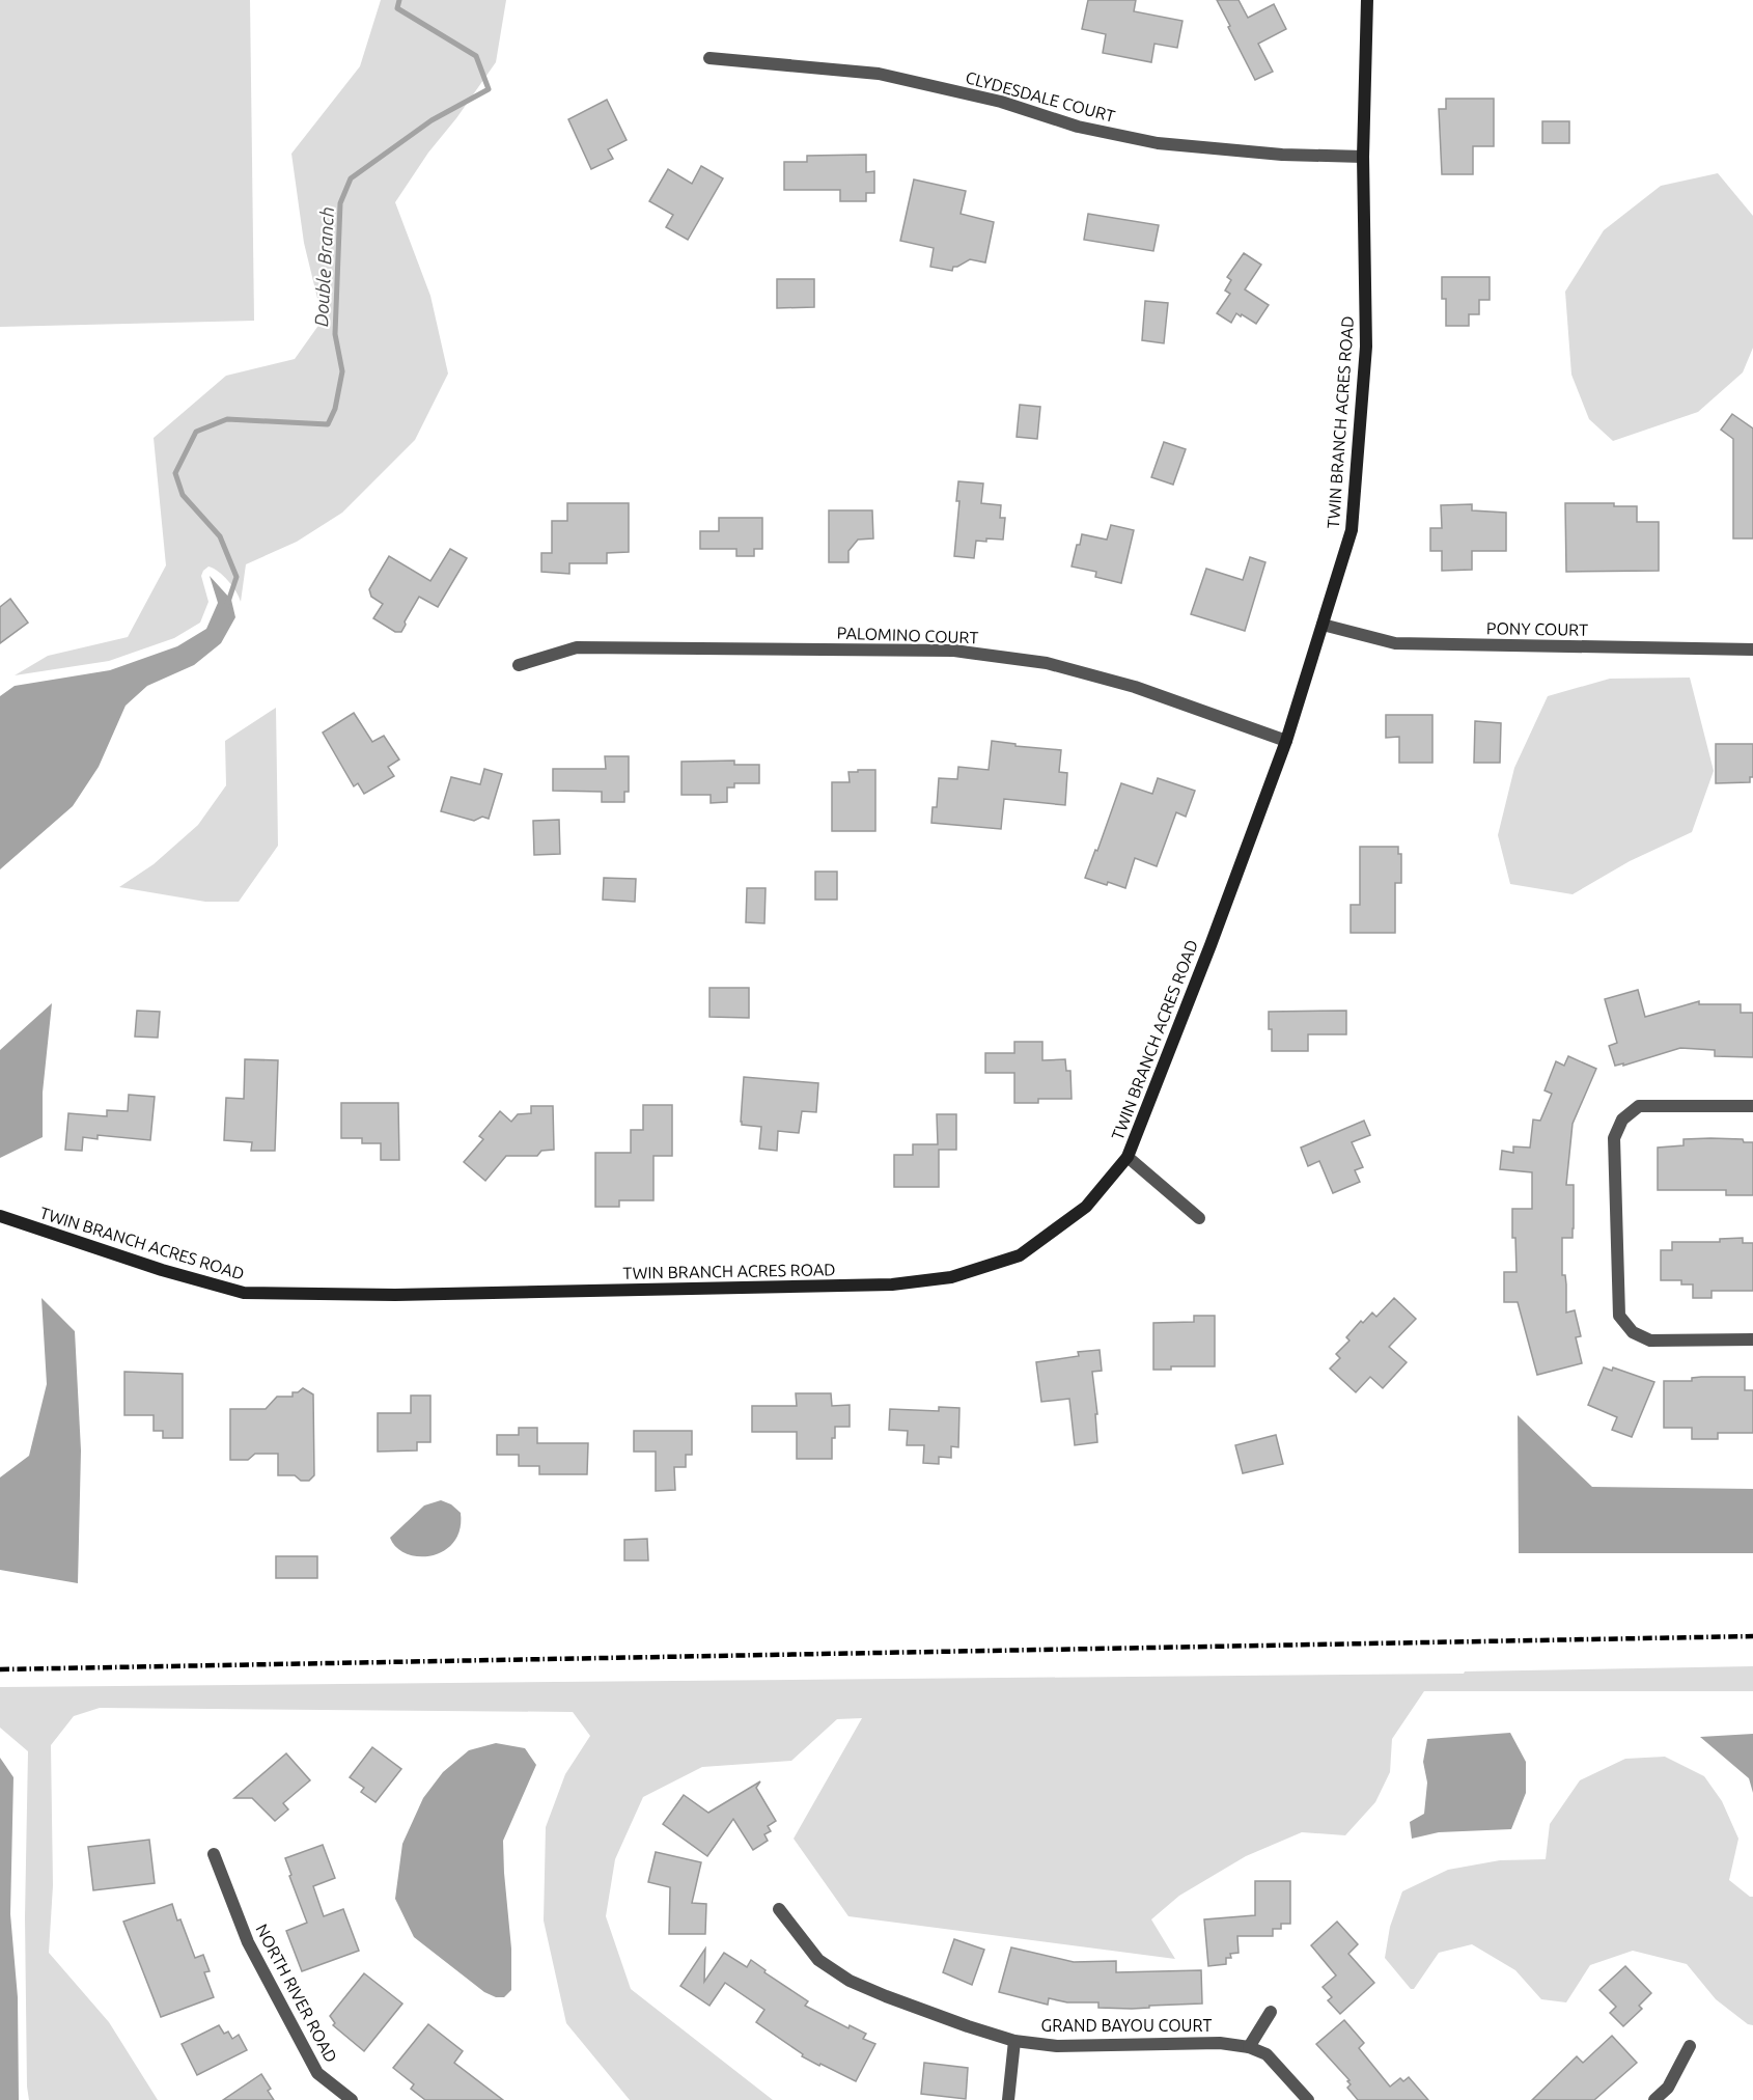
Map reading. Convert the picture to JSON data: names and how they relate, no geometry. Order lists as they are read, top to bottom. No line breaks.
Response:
{"streets":{"street":["CLYDESDALE COURT","TWIN BRANCH ACRES ROAD","PONY COURT","PALOMINO COURT","NORTH RIVER ROAD","GRAND BAYOU COURT"]},"crossings":[["CLYDESDALE COURT","TWIN BRANCH ACRES ROAD"],["TWIN BRANCH ACRES ROAD","PONY COURT"],["TWIN BRANCH ACRES ROAD","PALOMINO COURT"]],"water":["Double Branch"]}
